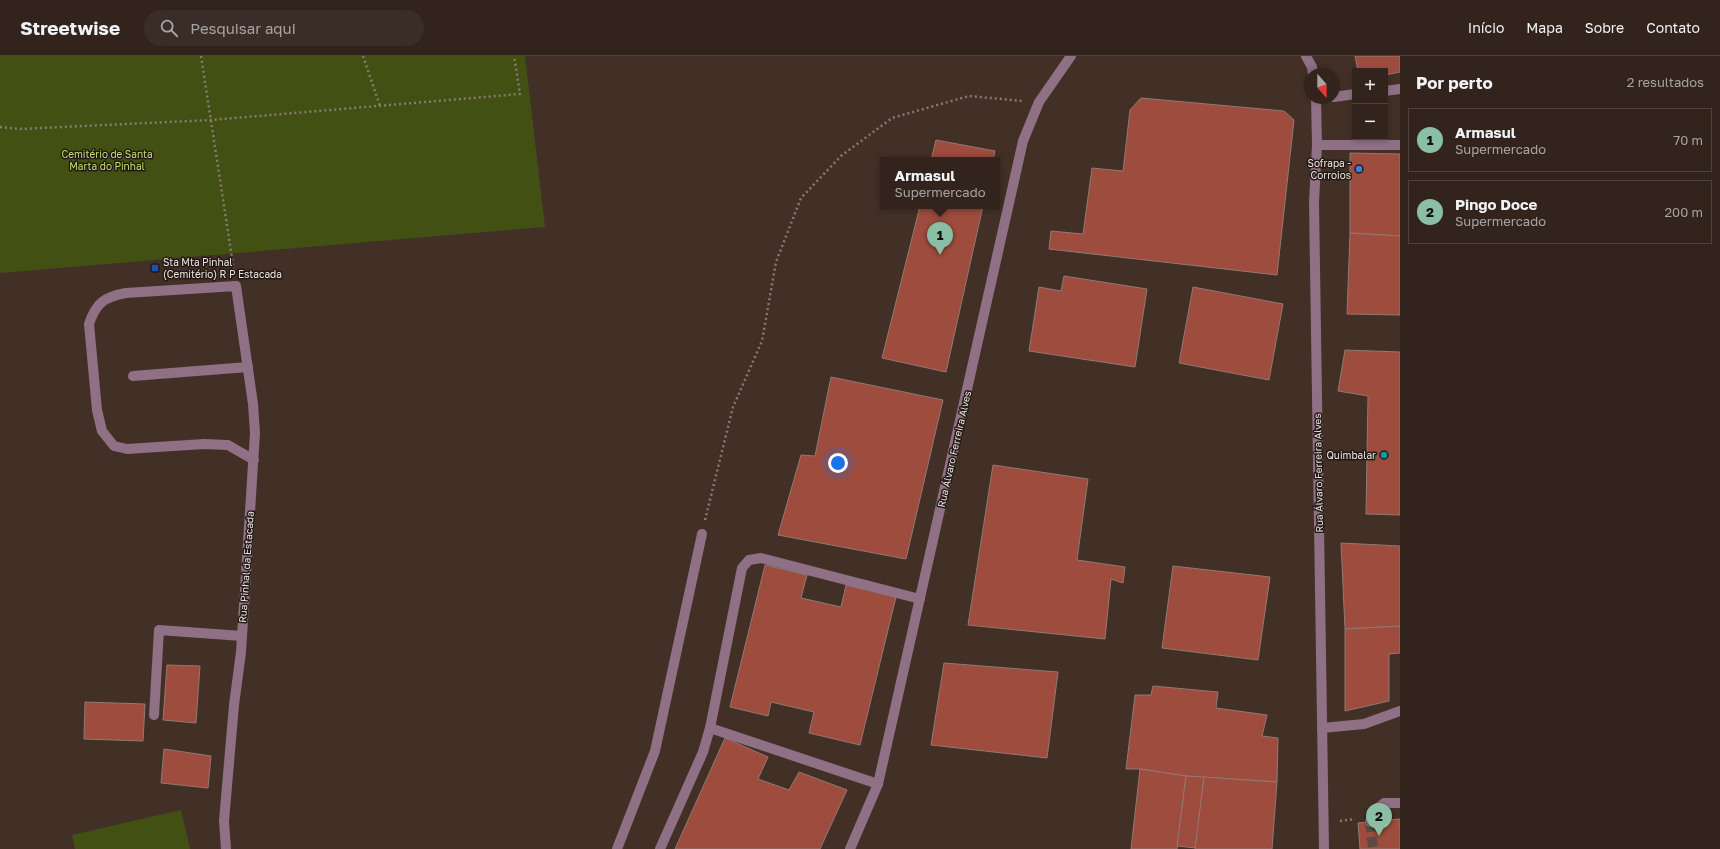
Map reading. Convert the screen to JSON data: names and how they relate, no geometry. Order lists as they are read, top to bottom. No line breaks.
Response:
{"streets":{"street":["Rua Álvaro Ferreira Alves","Rua Pinhal da Estacada"]},"parks":["Cemitério de Santa Marta do Pinhal"],"places":{"other":["Sofrapa - Corroios","Quimbalar"],"transit":["Sta Mta Pinhal (Cemitério) R P Estacada"]},"north":"bottom","page":{"header":"Streetwise","search":"Pesquisar aqui","nav":["Início","Mapa","Sobre","Contato"],"heading":["Por perto","2 resultados"],"map_buttons":["+","−"],"list":[{"mark":"1","name":"Armasul","note":"Supermercado","value":"70 m"},{"mark":"2","name":"Pingo Doce","note":"Supermercado","value":"200 m"}],"popup":["Armasul","Supermercado"],"pins":["1","2"]}}
